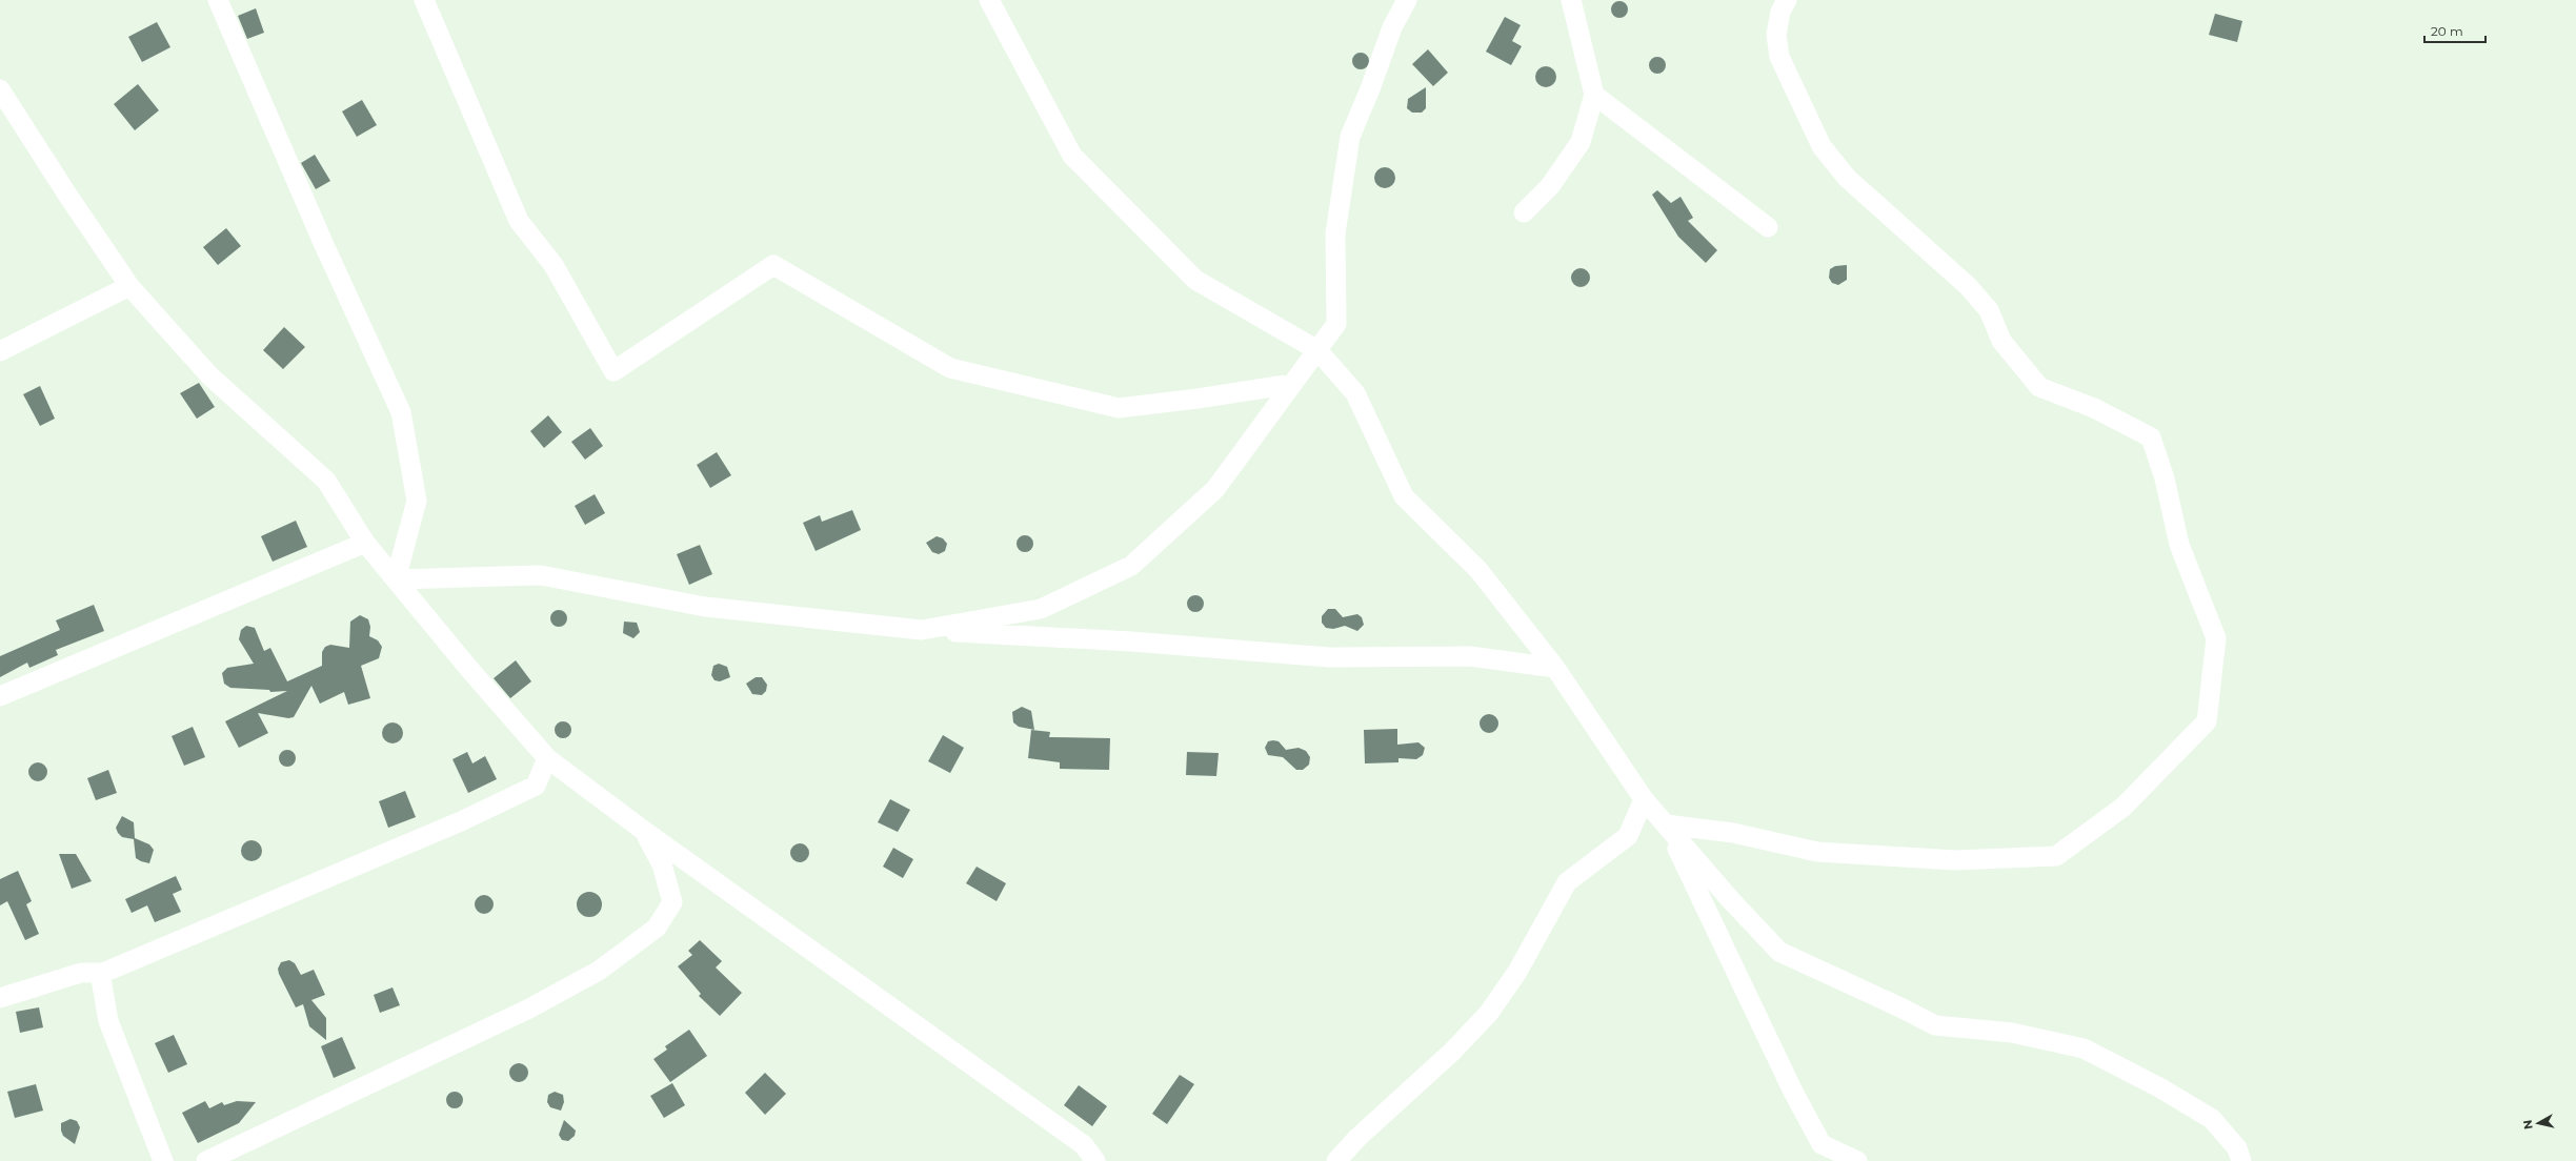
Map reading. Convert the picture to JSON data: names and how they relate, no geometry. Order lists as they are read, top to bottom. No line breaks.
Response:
{"scale_bar":"20 m","north":"left"}
